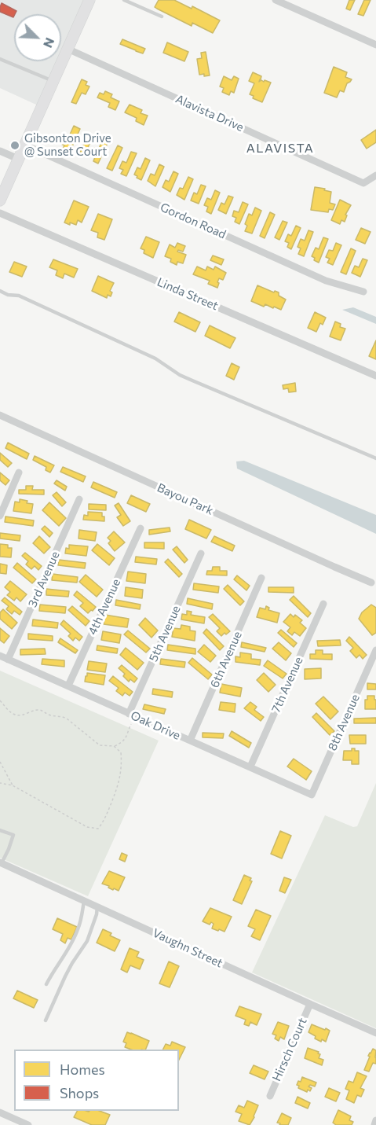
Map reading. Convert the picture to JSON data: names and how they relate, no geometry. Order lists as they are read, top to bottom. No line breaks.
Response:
{"streets":{"street":["Alavista Drive","Gordon Road","Linda Street","Bayou Park","3rd Avenue","4th Avenue","5th Avenue","6th Avenue","7th Avenue","8th Avenue","Oak Drive","Vaughn Street","Hirsch Court"]},"crossings":[["3rd Avenue","Oak Drive"],["4th Avenue","Oak Drive"],["5th Avenue","Oak Drive"],["6th Avenue","Oak Drive"],["7th Avenue","Oak Drive"],["8th Avenue","Oak Drive"],["Vaughn Street","Hirsch Court"]],"districts":["ALAVISTA"],"places":["Gibsonton Drive @ Sunset Court"],"legend":["Homes","Shops"],"north":"bottom right"}
